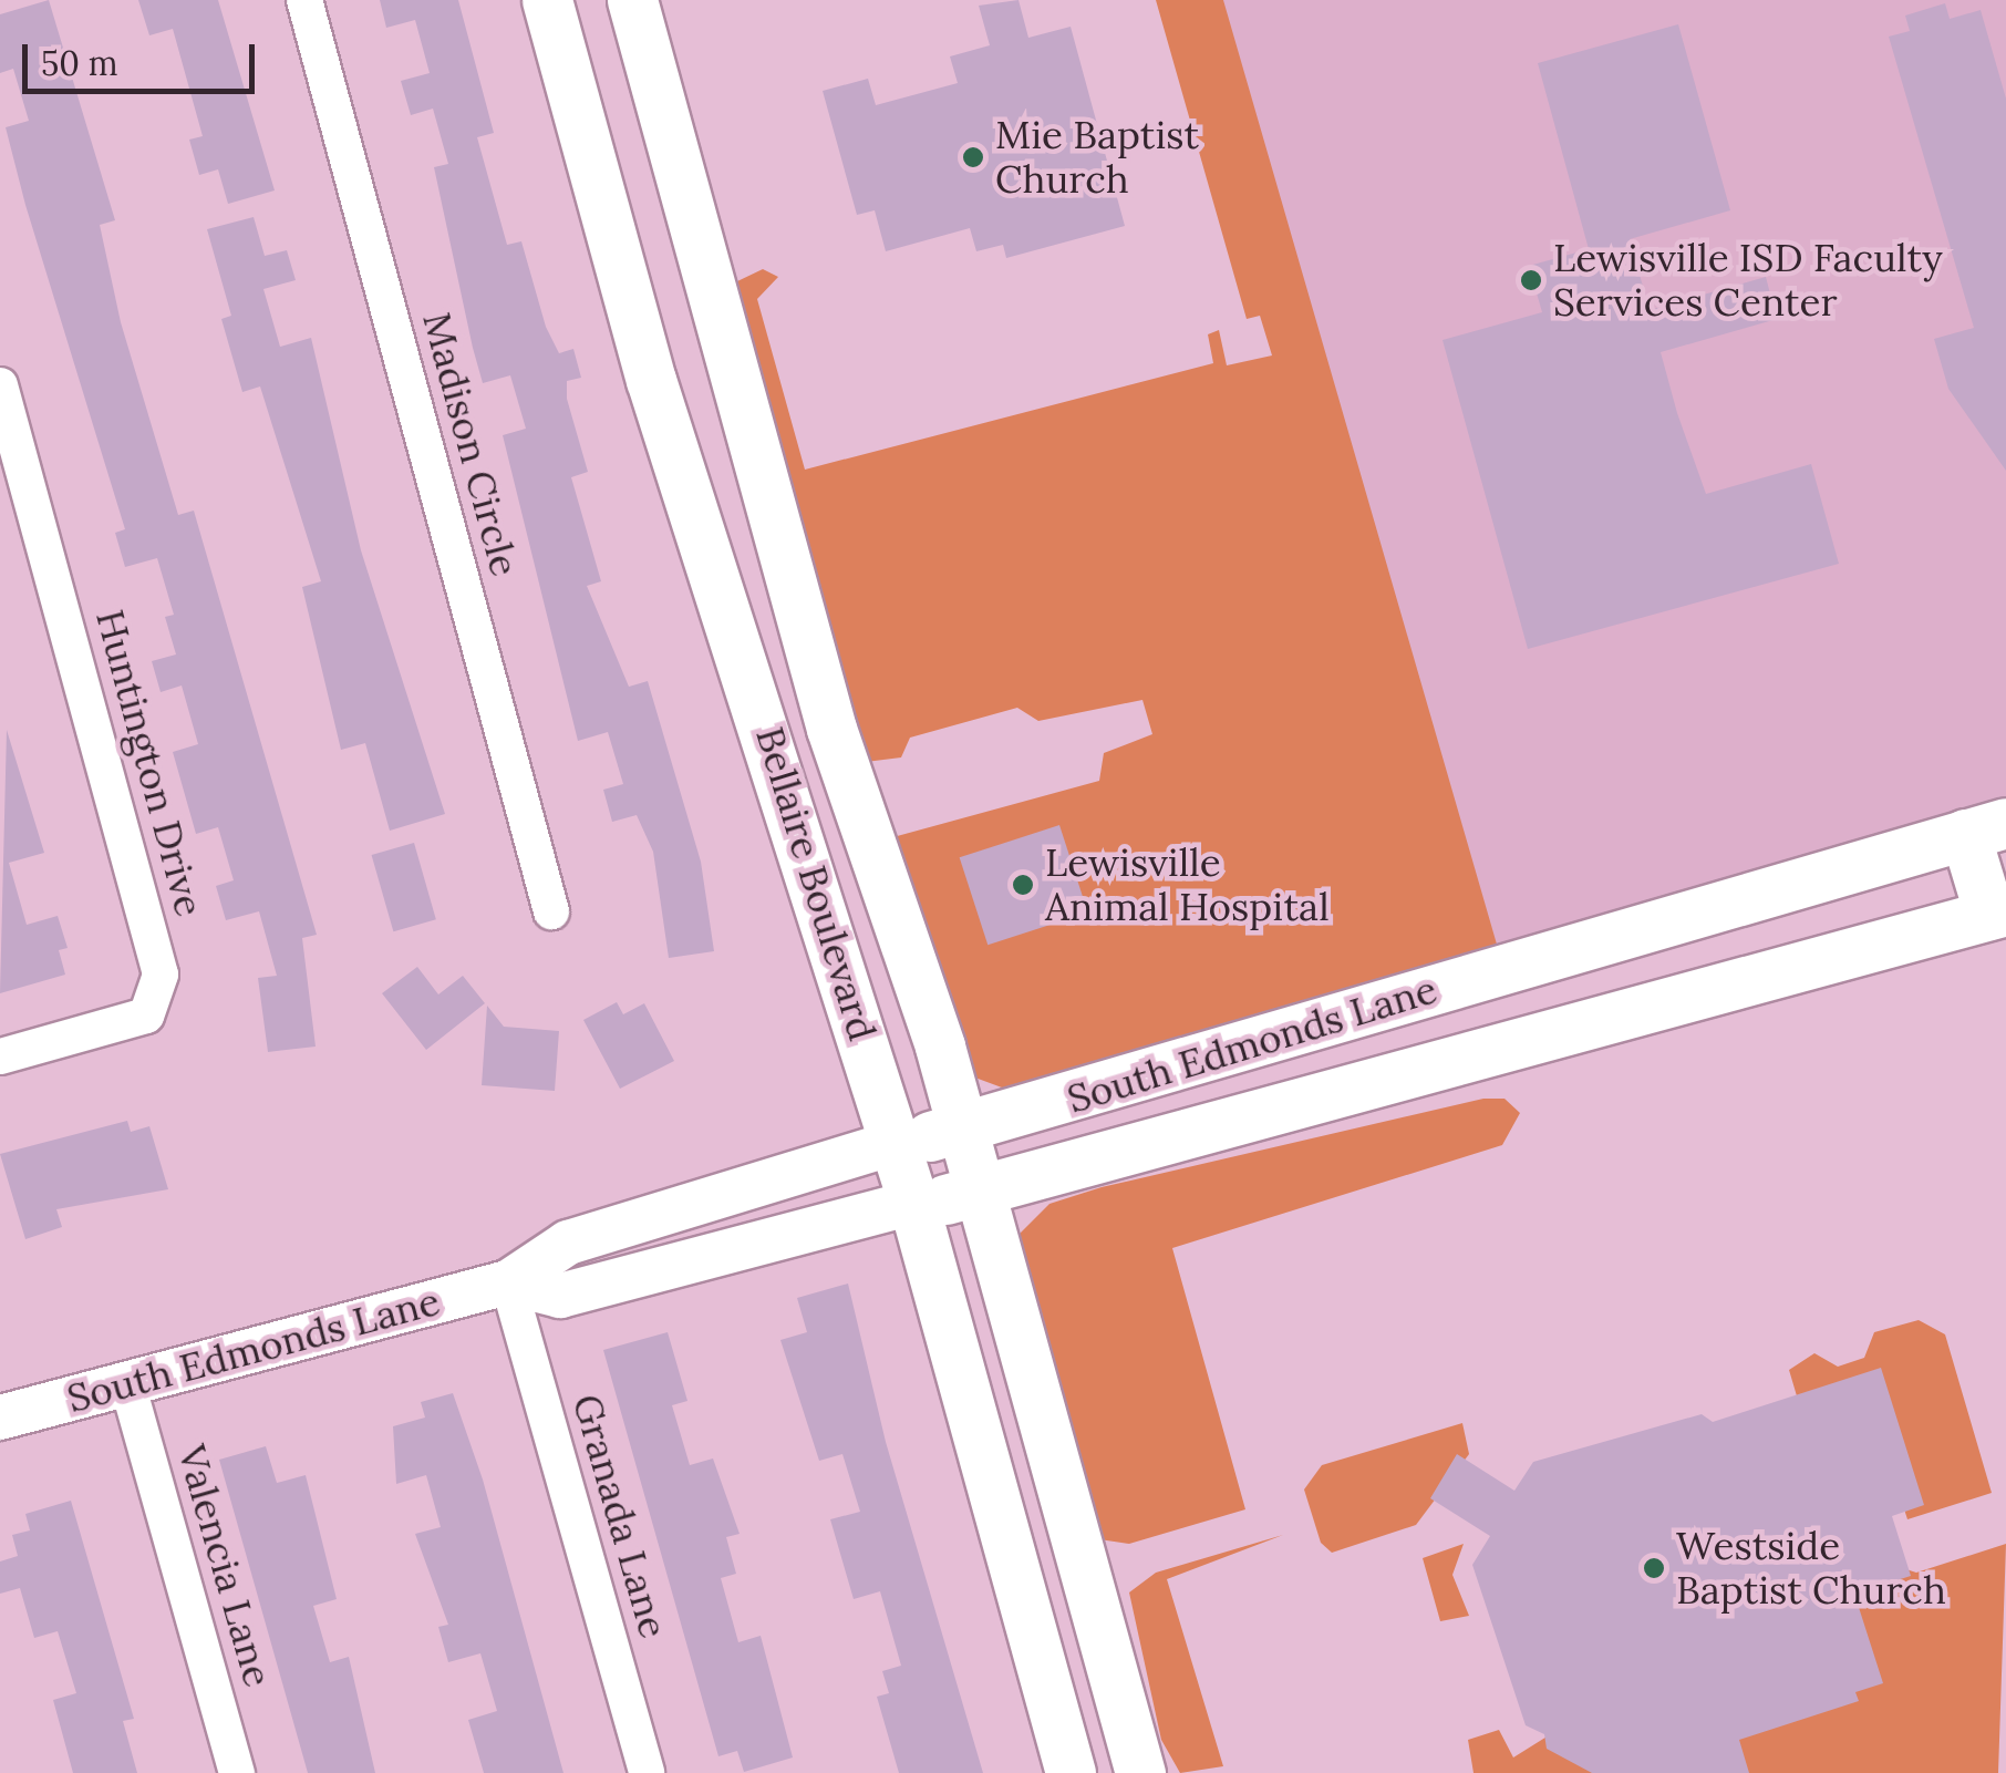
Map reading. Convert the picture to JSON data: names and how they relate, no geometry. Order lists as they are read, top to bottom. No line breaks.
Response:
{"streets":{"main road":["Bellaire Boulevard","South Edmonds Lane"],"street":["Madison Circle","Huntington Drive","Granada Lane","Valencia Lane"]},"crossings":[["Bellaire Boulevard","South Edmonds Lane"],["South Edmonds Lane","Granada Lane"],["South Edmonds Lane","Valencia Lane"]],"places":["Mie Baptist Church","Lewisville ISD Faculty Services Center","Lewisville Animal Hospital","Westside Baptist Church"],"scale_bar":"50 m"}
